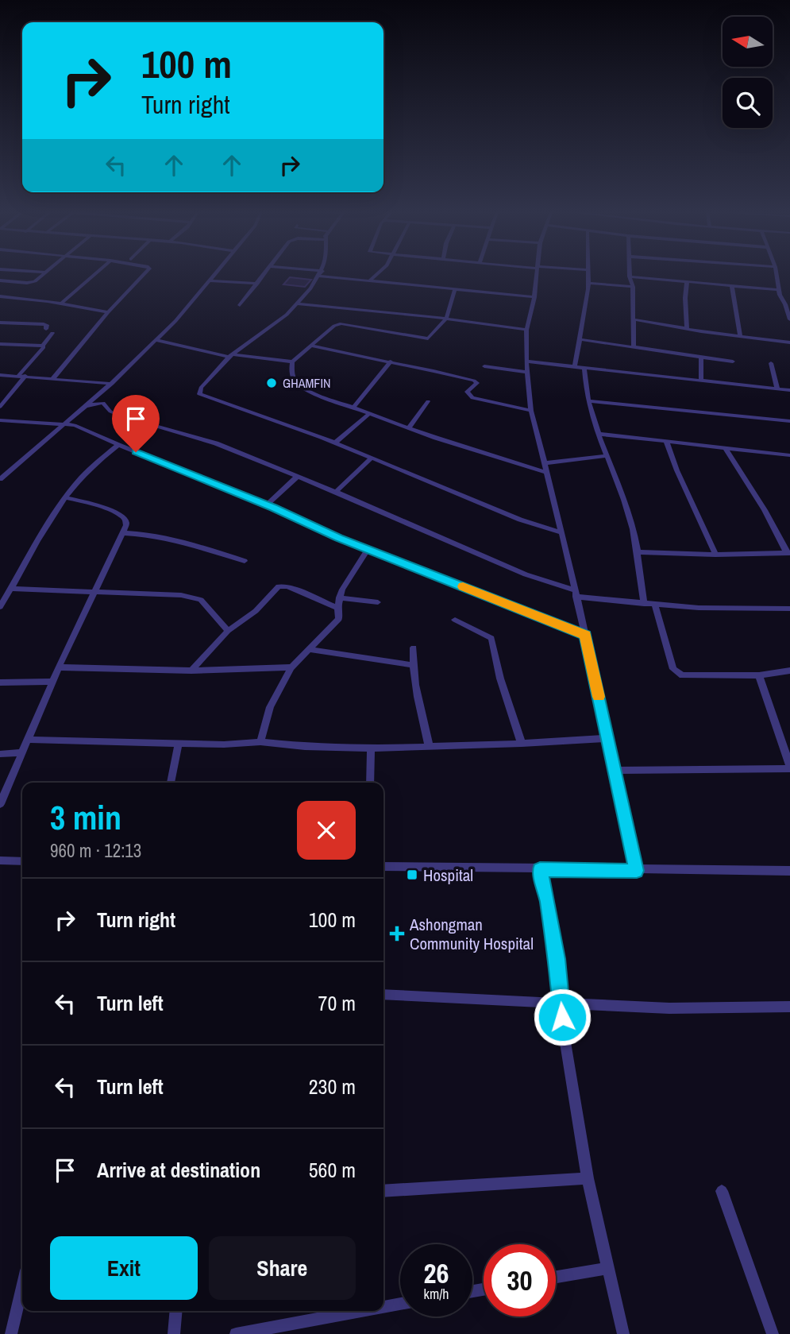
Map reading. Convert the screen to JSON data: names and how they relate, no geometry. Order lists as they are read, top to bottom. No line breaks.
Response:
{"places":{"other":["GHAMFIN"],"transit":["Hospital"],"health":["Ashongman Community Hospital"]},"north":"left","page":{"turn":["100 m","Turn right"],"heading":["3 min","960 m · 12:13"],"list":[{"name":"Turn right","value":"100 m"},{"name":"Turn left","value":"70 m"},{"name":"Turn left","value":"230 m"},{"name":"Arrive at destination","value":"560 m"}],"buttons":["Exit","Share"],"speed":"26 km/h","limit":"30"}}
